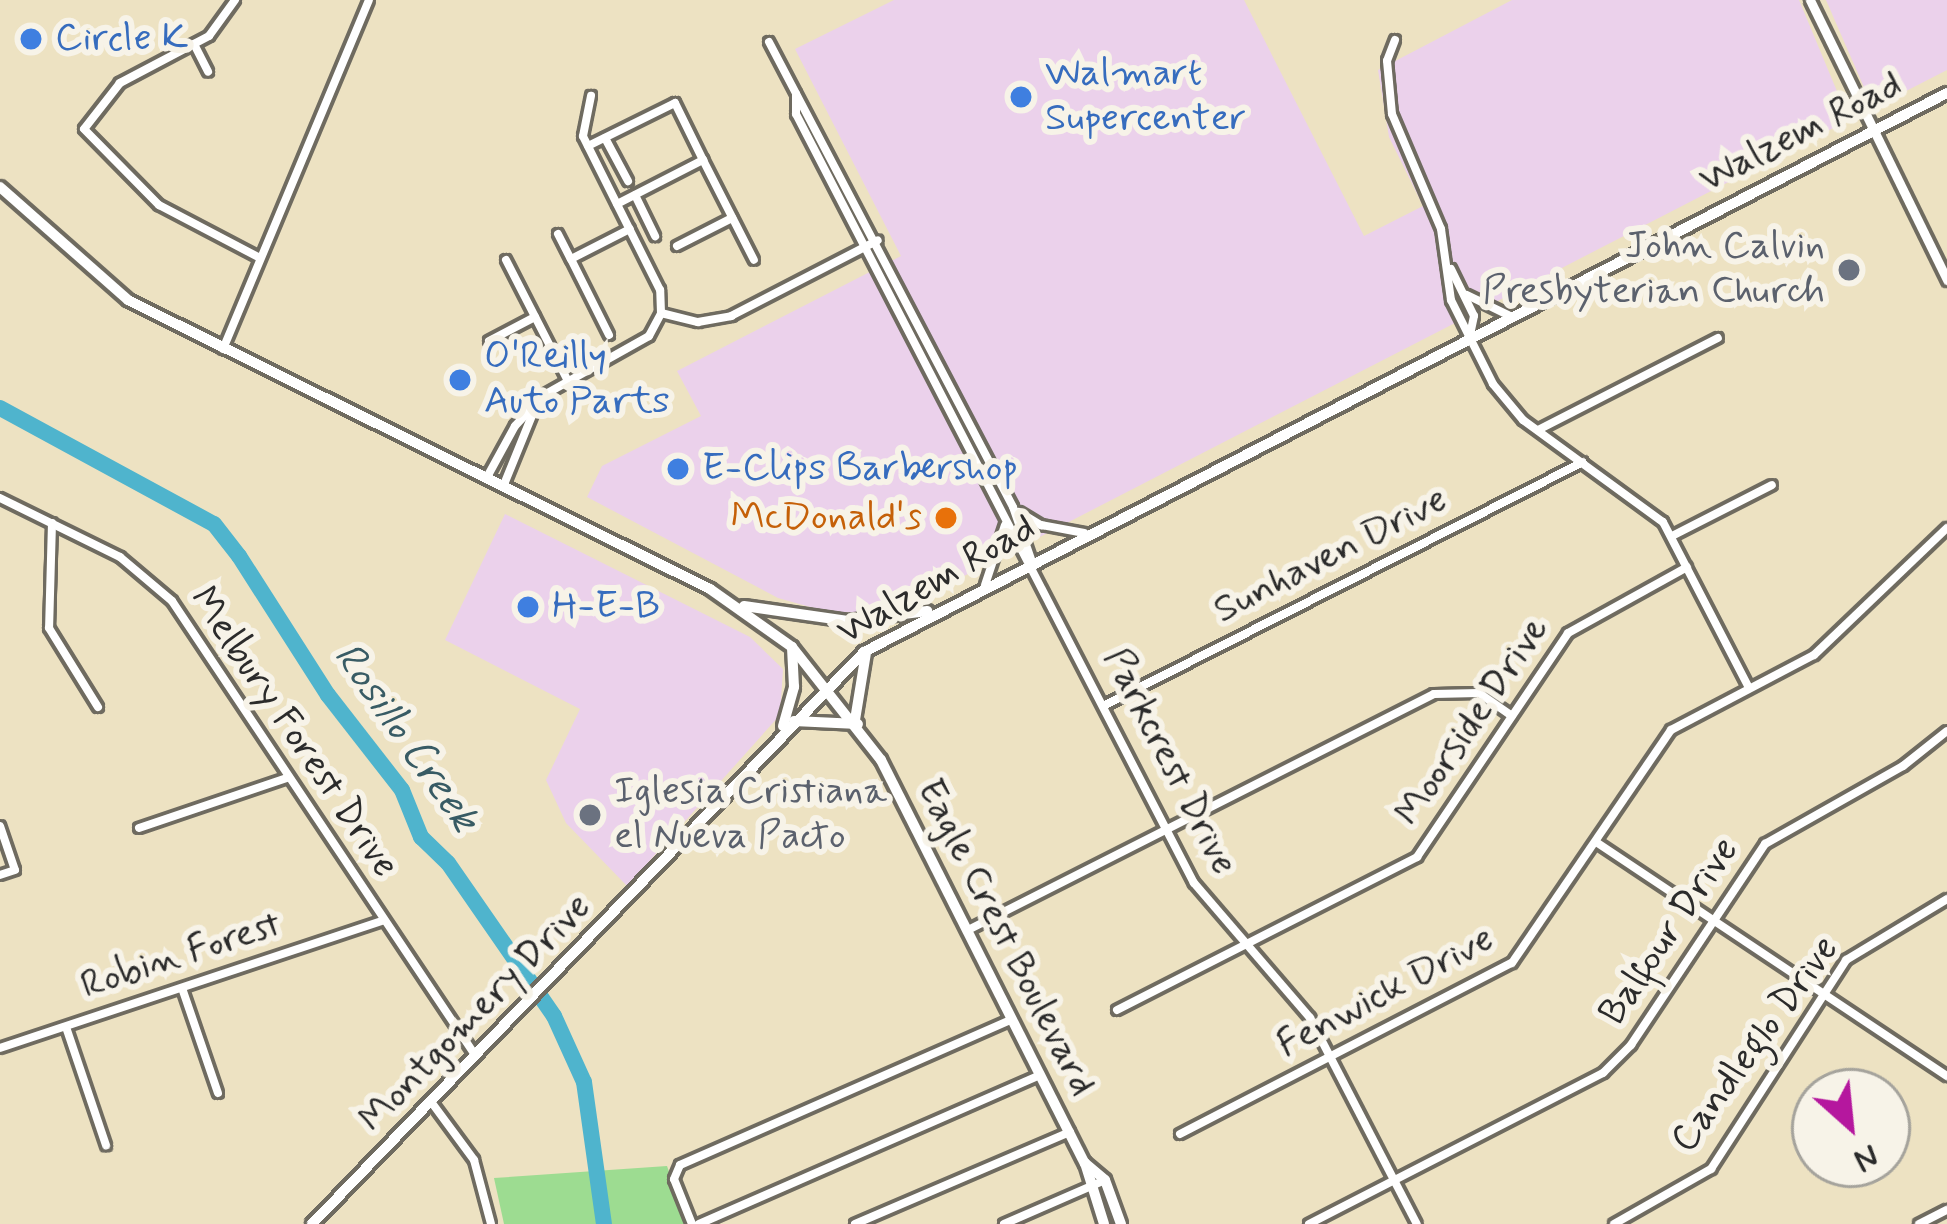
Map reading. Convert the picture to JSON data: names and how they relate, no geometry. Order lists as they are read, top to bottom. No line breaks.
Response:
{"streets":{"main road":["Walzem Road","Eagle Crest Boulevard","Montgomery Drive"],"street":["Sunhaven Drive","Moorside Drive","Melbury Forest Drive","Parkcrest Drive","Balfour Drive","Robin Forest","Fenwick Drive","Candleglo Drive"]},"crossings":[["Walzem Road","Parkcrest Drive"],["Walzem Road","Eagle Crest Boulevard"],["Walzem Road","Montgomery Drive"],["Sunhaven Drive","Parkcrest Drive"],["Moorside Drive","Parkcrest Drive"],["Melbury Forest Drive","Robin Forest"],["Melbury Forest Drive","Montgomery Drive"],["Parkcrest Drive","Balfour Drive"],["Parkcrest Drive","Fenwick Drive"],["Eagle Crest Boulevard","Montgomery Drive"]],"water":["Rosillo Creek"],"places":["Circle K","Walmart Supercenter","John Calvin Presbyterian Church","O'Reilly Auto Parts","E-Clips Barbershop","McDonald's","H-E-B","Iglesia Cristiana el Nueva Pacto"],"north":"bottom right"}
